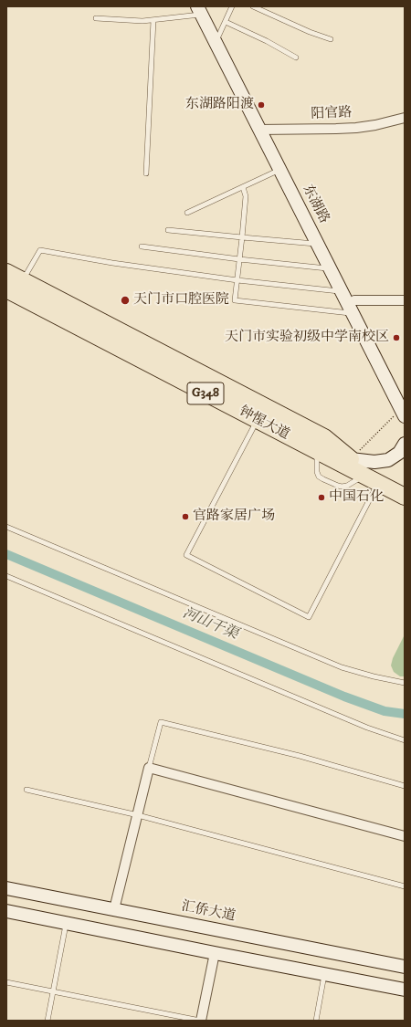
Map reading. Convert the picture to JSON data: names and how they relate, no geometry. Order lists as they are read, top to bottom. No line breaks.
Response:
{"streets":{"highway":["G348","钟惺大道"],"main road":["东湖路","汇侨大道"],"street":["阳官路"]},"crossings":[["阳官路","东湖路"]],"water":["河山干渠"],"places":["东湖路阳渡","天门市口腔医院","天门市实验初级中学南校区","中国石化","官路家居广场"]}
